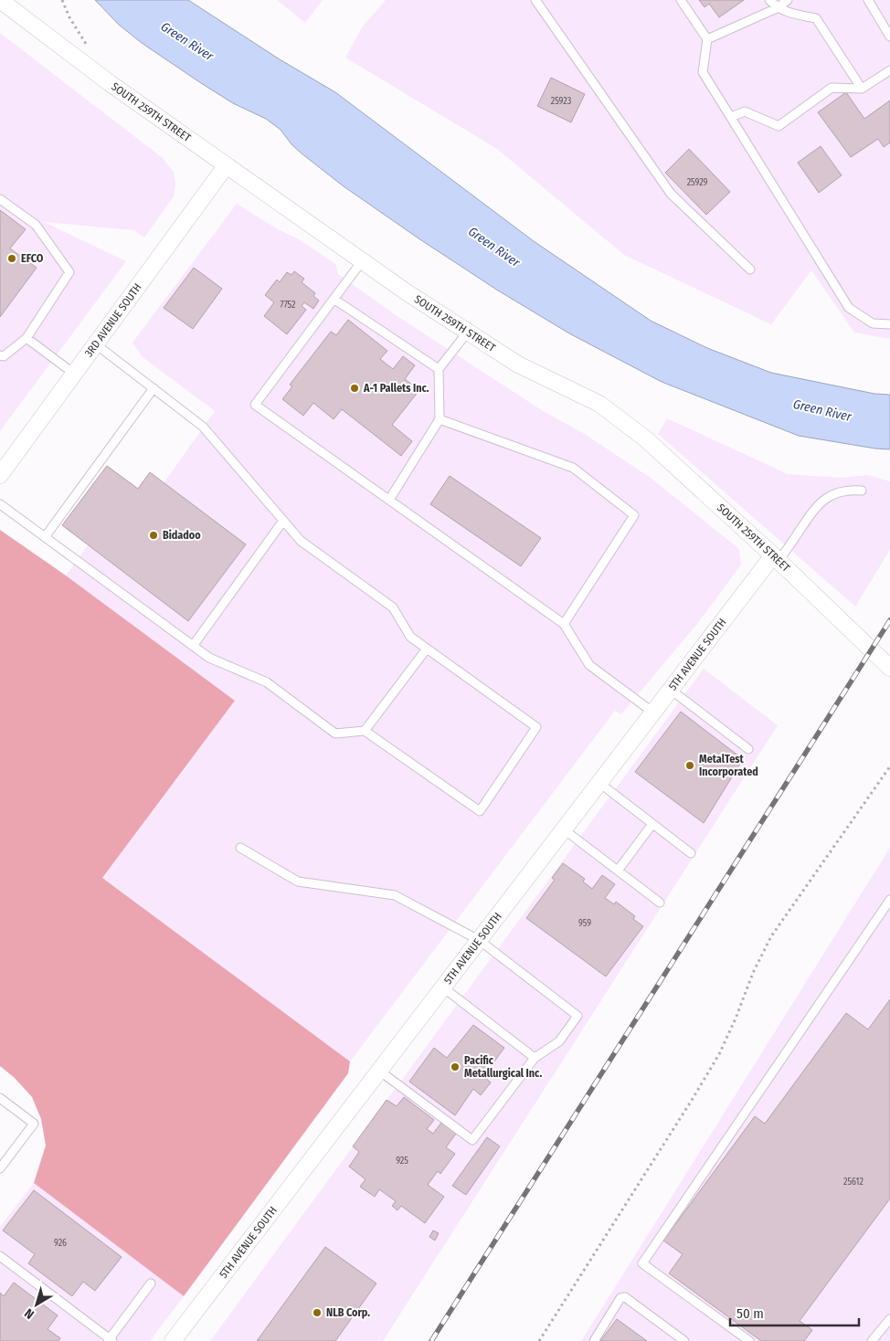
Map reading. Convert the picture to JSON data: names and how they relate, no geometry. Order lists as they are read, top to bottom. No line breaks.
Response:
{"streets":{"street":["SOUTH 259TH STREET","3RD AVENUE SOUTH","5TH AVENUE SOUTH"]},"crossings":[["SOUTH 259TH STREET","3RD AVENUE SOUTH"],["SOUTH 259TH STREET","5TH AVENUE SOUTH"]],"water":["Green River"],"places":["EFCO","A-1 Pallets Inc.","Bidadoo","MetalTest Incorporated","Pacific Metallurgical Inc.","NLB Corp."],"house_numbers":["25923","25929","7752","959","925","25612","926"],"scale_bar":"50 m","north":"bottom left"}
